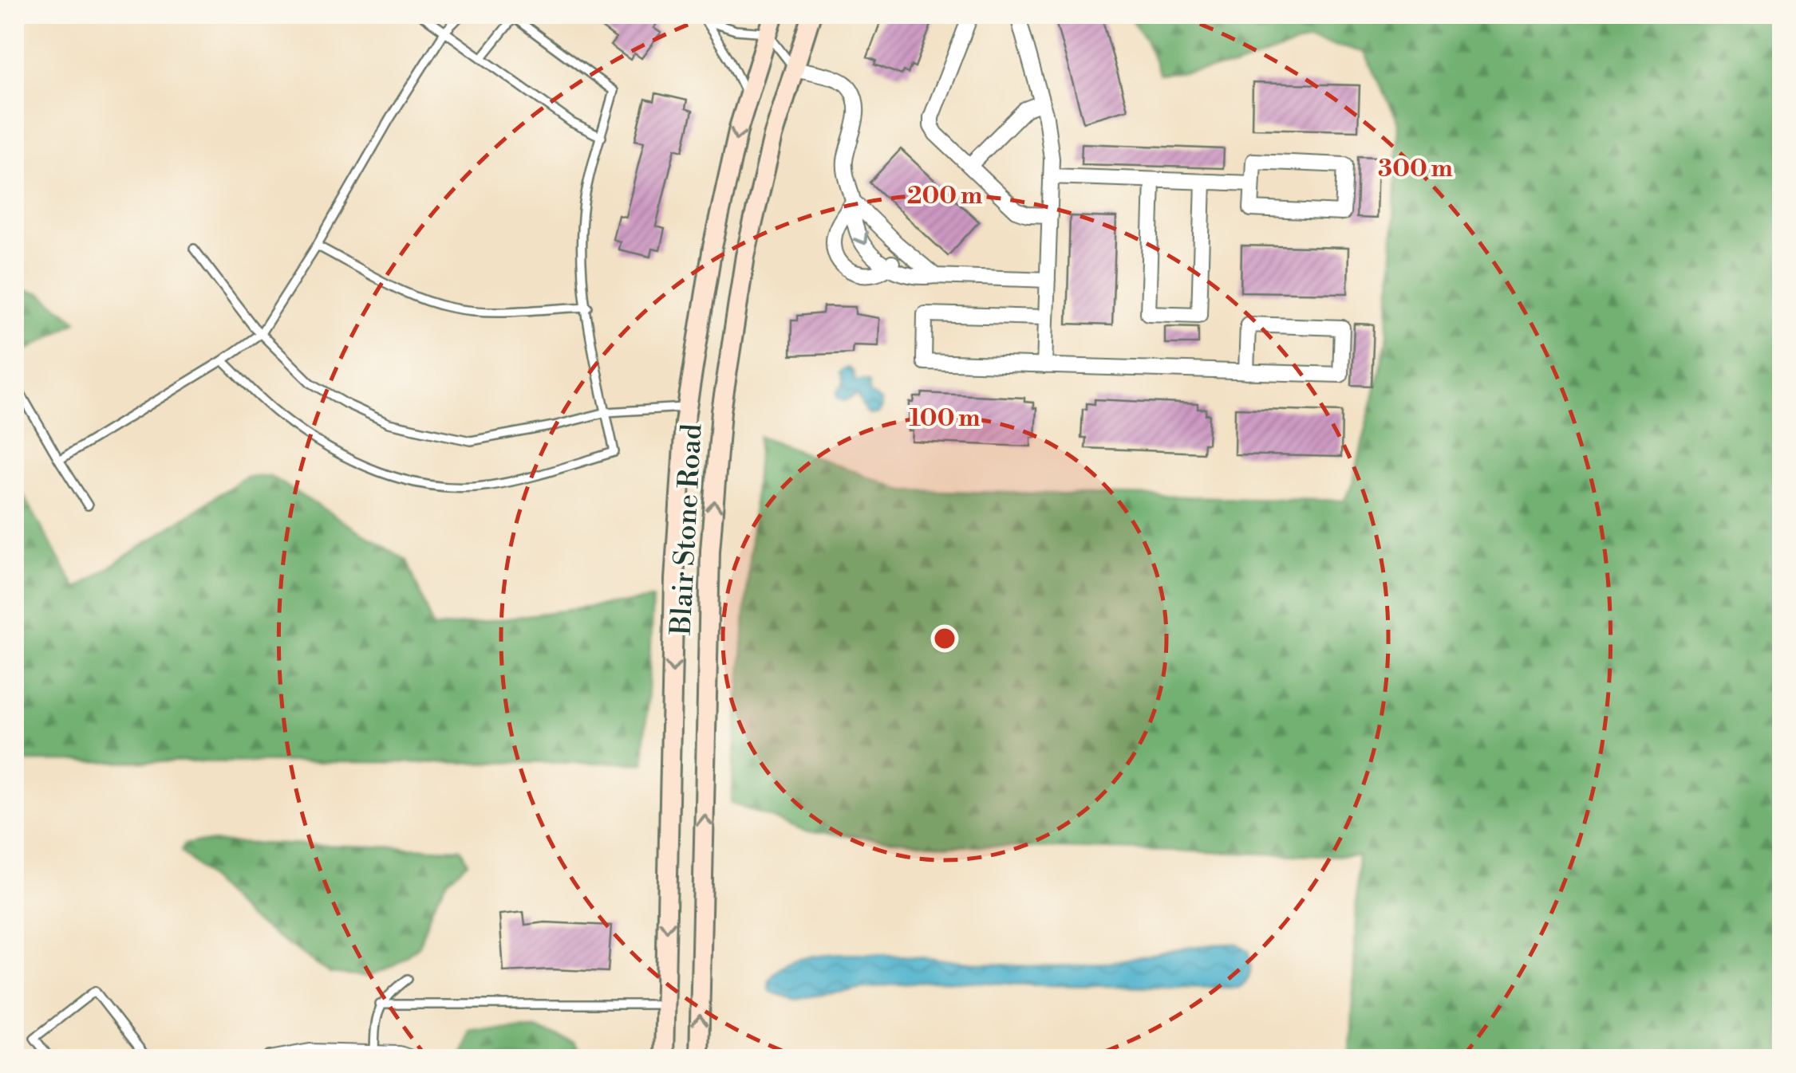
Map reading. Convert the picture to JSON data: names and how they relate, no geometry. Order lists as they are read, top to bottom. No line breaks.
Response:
{"streets":{"main road":["Blair Stone Road"]},"rings":["300 m","200 m","100 m"]}
